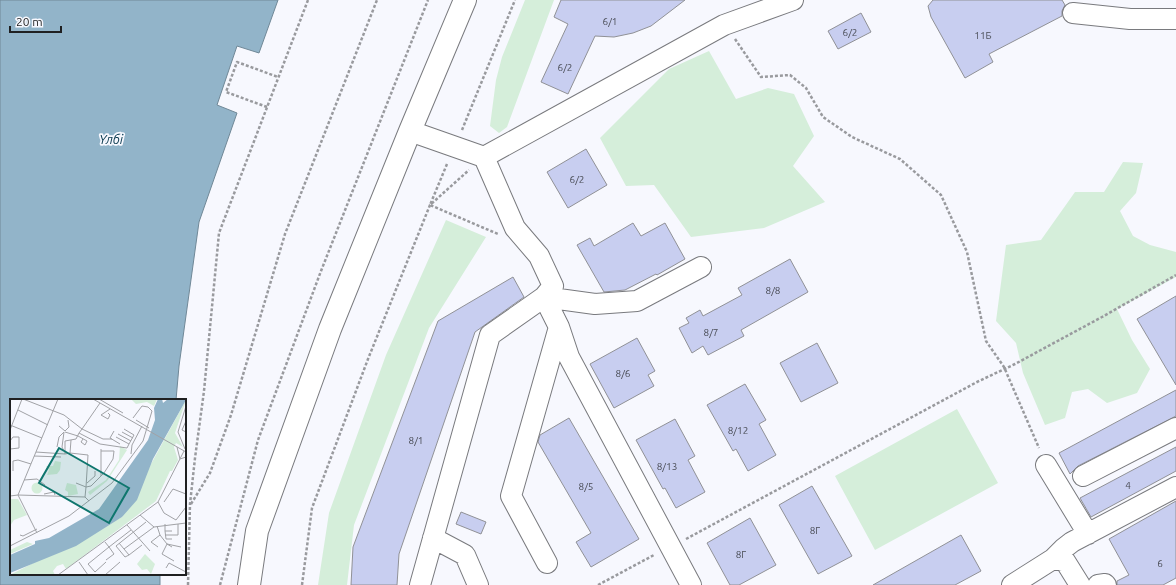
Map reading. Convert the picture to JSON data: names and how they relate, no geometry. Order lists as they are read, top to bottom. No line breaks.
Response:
{"water":["Үлбі"],"house_numbers":["6/1","6/2","11Б","6/2","6/2","8/8","8/7","8/6","8/12","8/1","8/13","4","8/5","8Г","8Г","6"],"scale_bar":"20 m"}
